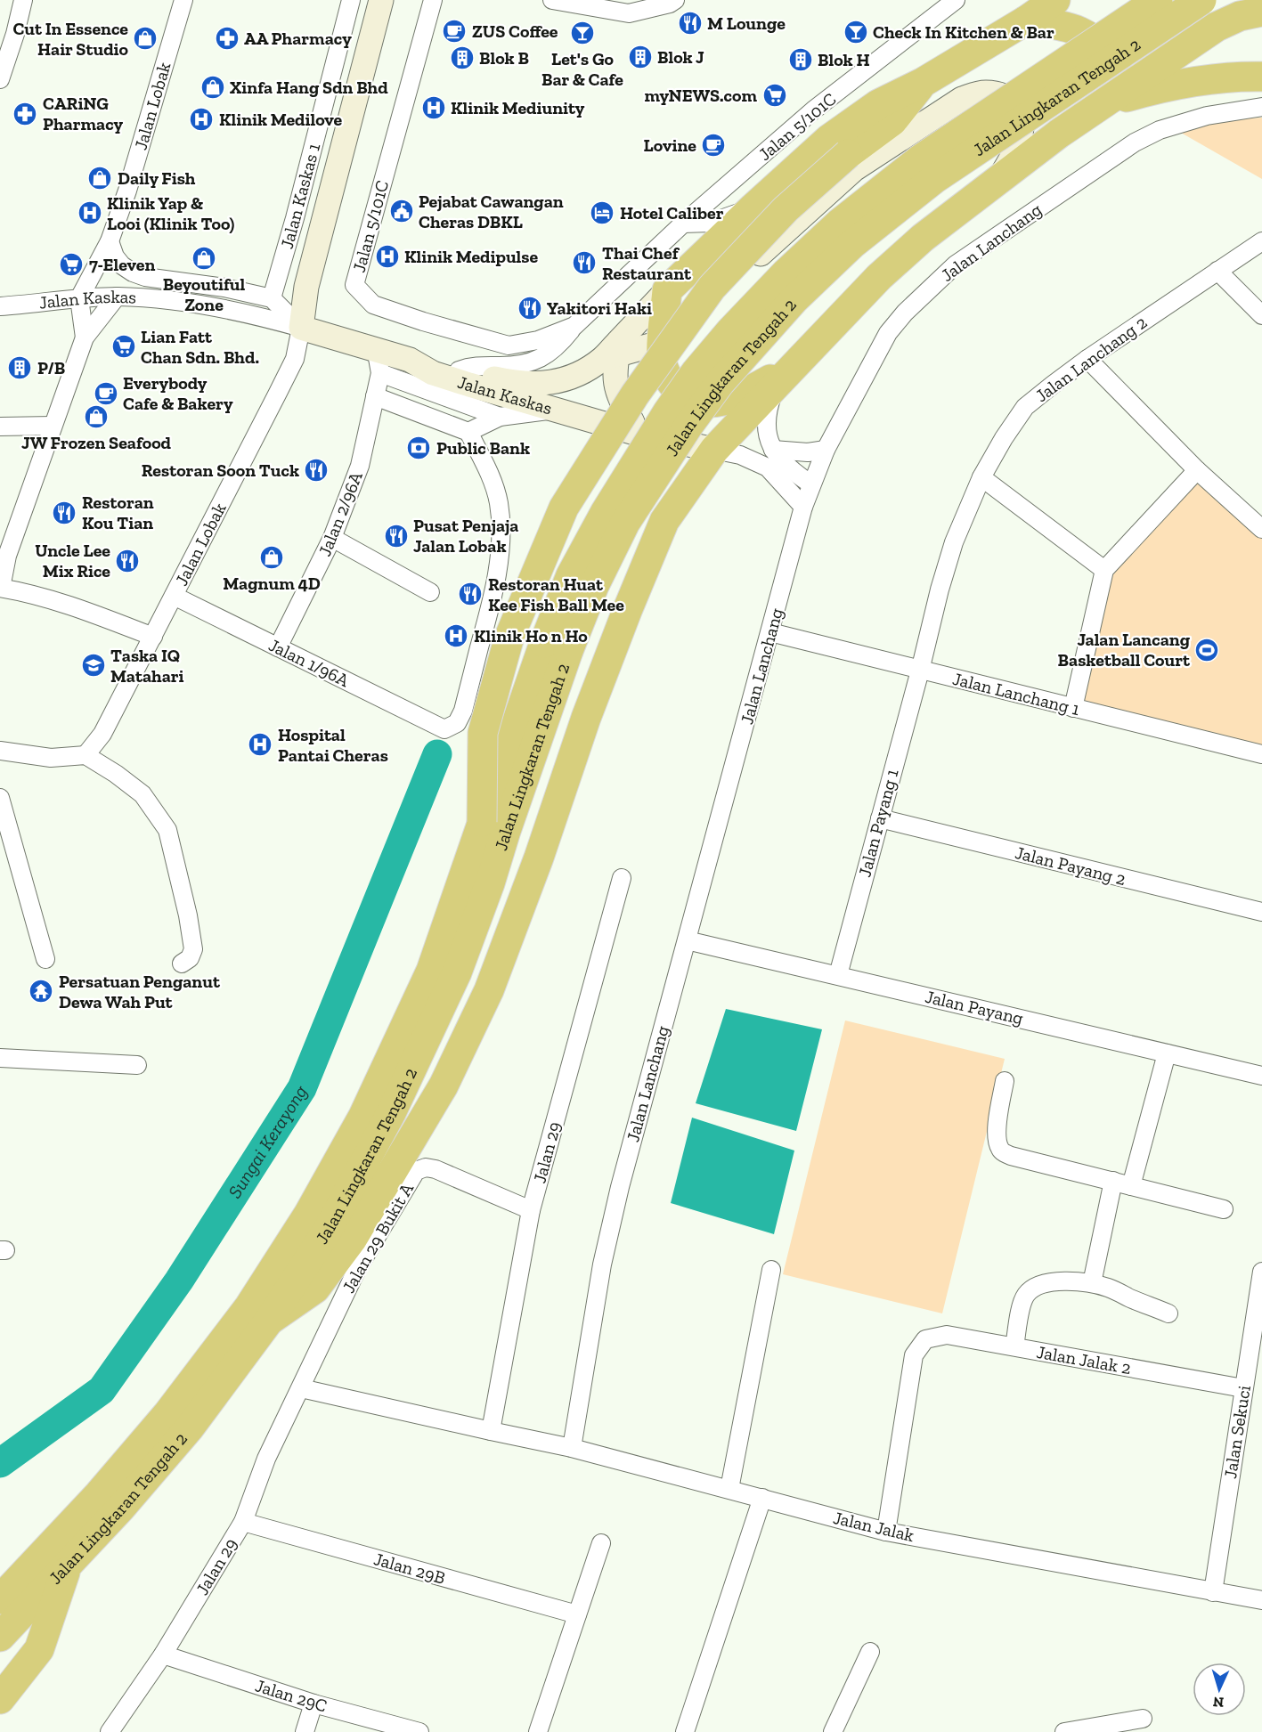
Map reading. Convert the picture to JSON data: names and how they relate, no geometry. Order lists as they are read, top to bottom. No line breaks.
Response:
{"streets":{"highway":["Jalan Lingkaran Tengah 2"],"street":["Jalan Lobak","Jalan 5/101C","Jalan Kaskas 1","Jalan Lanchang","Jalan Kaskas","Jalan Lanchang 2","Jalan 2/96A","Jalan 1/96A","Jalan Lanchang 1","Jalan Payang 1","Jalan Payang 2","Jalan Payang","Jalan 29","Jalan 29 Bukit A","Jalan Jalak 2","Jalan Sekuci","Jalan Jalak","Jalan 29B","Jalan 29C"]},"crossings":[["Jalan Lobak","Jalan Kaskas"],["Jalan Lobak","Jalan 1/96A"],["Jalan Kaskas 1","Jalan Kaskas"],["Jalan Lanchang","Jalan Lanchang 1"],["Jalan Lanchang","Jalan Payang"],["Jalan Lanchang","Jalan Jalak"],["Jalan Kaskas","Jalan 2/96A"],["Jalan Lanchang 2","Jalan Lanchang 1"],["Jalan Lanchang 2","Jalan Payang 1"],["Jalan 2/96A","Jalan 1/96A"],["Jalan Lanchang 1","Jalan Payang 1"],["Jalan Payang 1","Jalan Payang 2"],["Jalan Payang 1","Jalan Payang"],["Jalan 29","Jalan 29 Bukit A"],["Jalan 29","Jalan Jalak"],["Jalan 29","Jalan 29B"],["Jalan 29","Jalan 29C"],["Jalan 29 Bukit A","Jalan Jalak"],["Jalan Jalak 2","Jalan Sekuci"],["Jalan Jalak 2","Jalan Jalak"],["Jalan Sekuci","Jalan Jalak"]],"water":["Sungai Kerayong"],"places":{"restaurant":["M Lounge","Thai Chef Restaurant","Yakitori Haki","Restoran Soon Tuck","Restoran Kou Tian","Pusat Penjaja Jalan Lobak","Uncle Lee Mix Rice","Restoran Huat Kee Fish Ball Mee"],"cafe":["ZUS Coffee","Lovine","Everybody Cafe & Bakery"],"bar":["Check In Kitchen & Bar","Let's Go Bar & Cafe"],"shop":["Cut In Essence Hair Studio","Xinfa Hang Sdn Bhd","Daily Fish","Beyoutiful Zone","JW Frozen Seafood","Magnum 4D"],"pharmacy":["AA Pharmacy","CARiNG Pharmacy"],"building":["Blok J","Blok B","Blok H","P/B"],"supermarket":["myNEWS.com","7-Eleven","Lian Fatt Chan Sdn. Bhd."],"hospital":["Klinik Mediunity","Klinik Medilove","Klinik Yap & Looi (Klinik Too)","Klinik Medipulse","Klinik Ho n Ho","Hospital Pantai Cheras"],"public building":["Pejabat Cawangan Cheras DBKL"],"hotel":["Hotel Caliber"],"bank":["Public Bank"],"sports":["Jalan Lancang Basketball Court"],"school or university":["Taska IQ Matahari"],"temple":["Persatuan Penganut Dewa Wah Put"]},"north":"bottom"}
